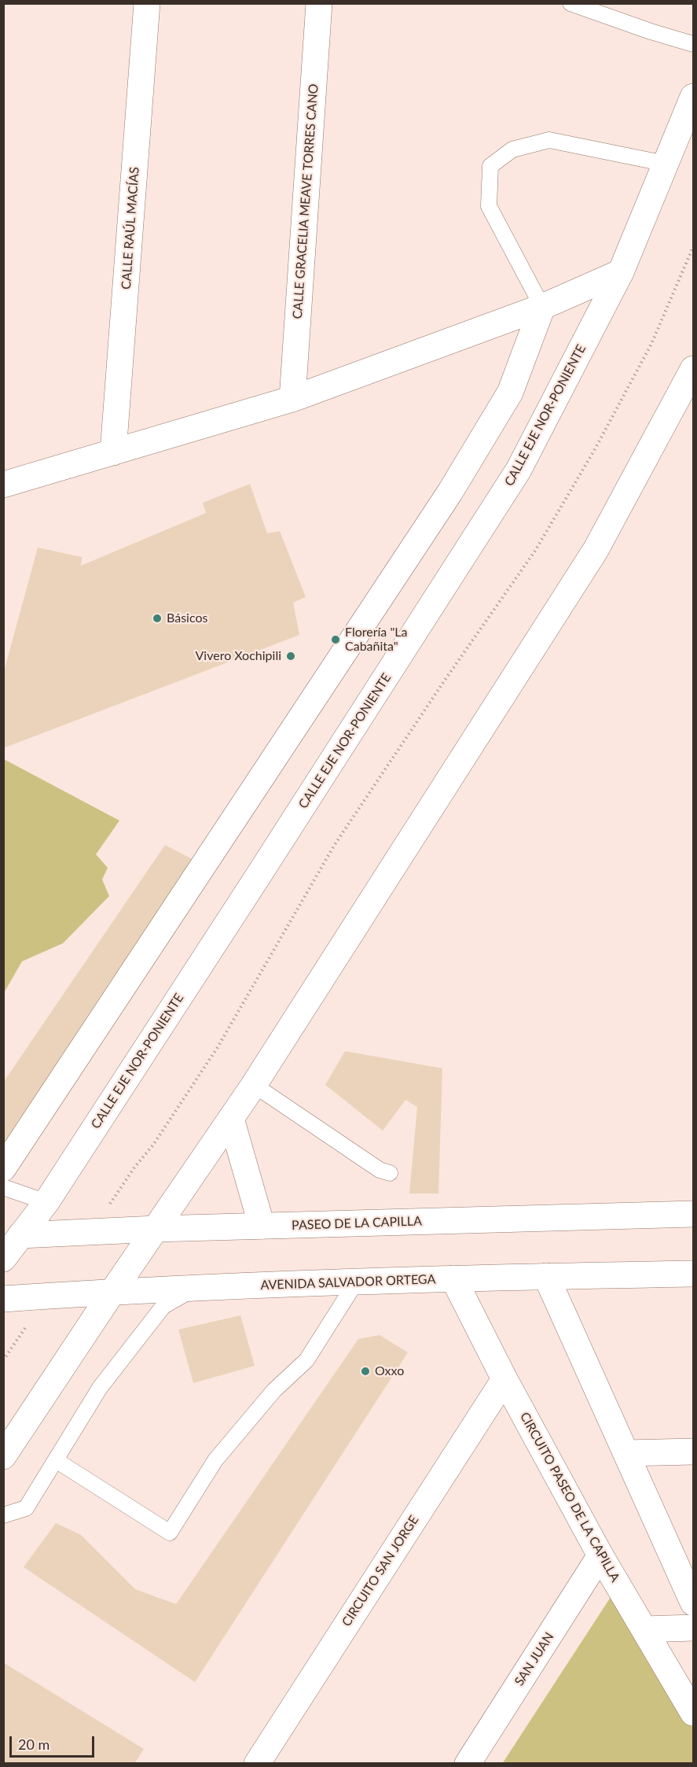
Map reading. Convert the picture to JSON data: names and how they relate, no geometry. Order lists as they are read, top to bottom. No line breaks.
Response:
{"streets":{"street":["CALLE GRACELIA MEAVE TORRES CANO","CALLE RAÚL MACÍAS","CALLE EJE NOR-PONIENTE","PASEO DE LA CAPILLA","AVENIDA SALVADOR ORTEGA","CIRCUITO PASEO DE LA CAPILLA","CIRCUITO SAN JORGE","SAN JUAN"]},"crossings":[["CALLE EJE NOR-PONIENTE","PASEO DE LA CAPILLA"],["AVENIDA SALVADOR ORTEGA","CIRCUITO PASEO DE LA CAPILLA"],["CIRCUITO PASEO DE LA CAPILLA","CIRCUITO SAN JORGE"],["CIRCUITO PASEO DE LA CAPILLA","SAN JUAN"]],"places":["Básicos","Florería \"La Cabañita\"","Vivero Xochipili","Oxxo"],"scale_bar":"20 m"}
